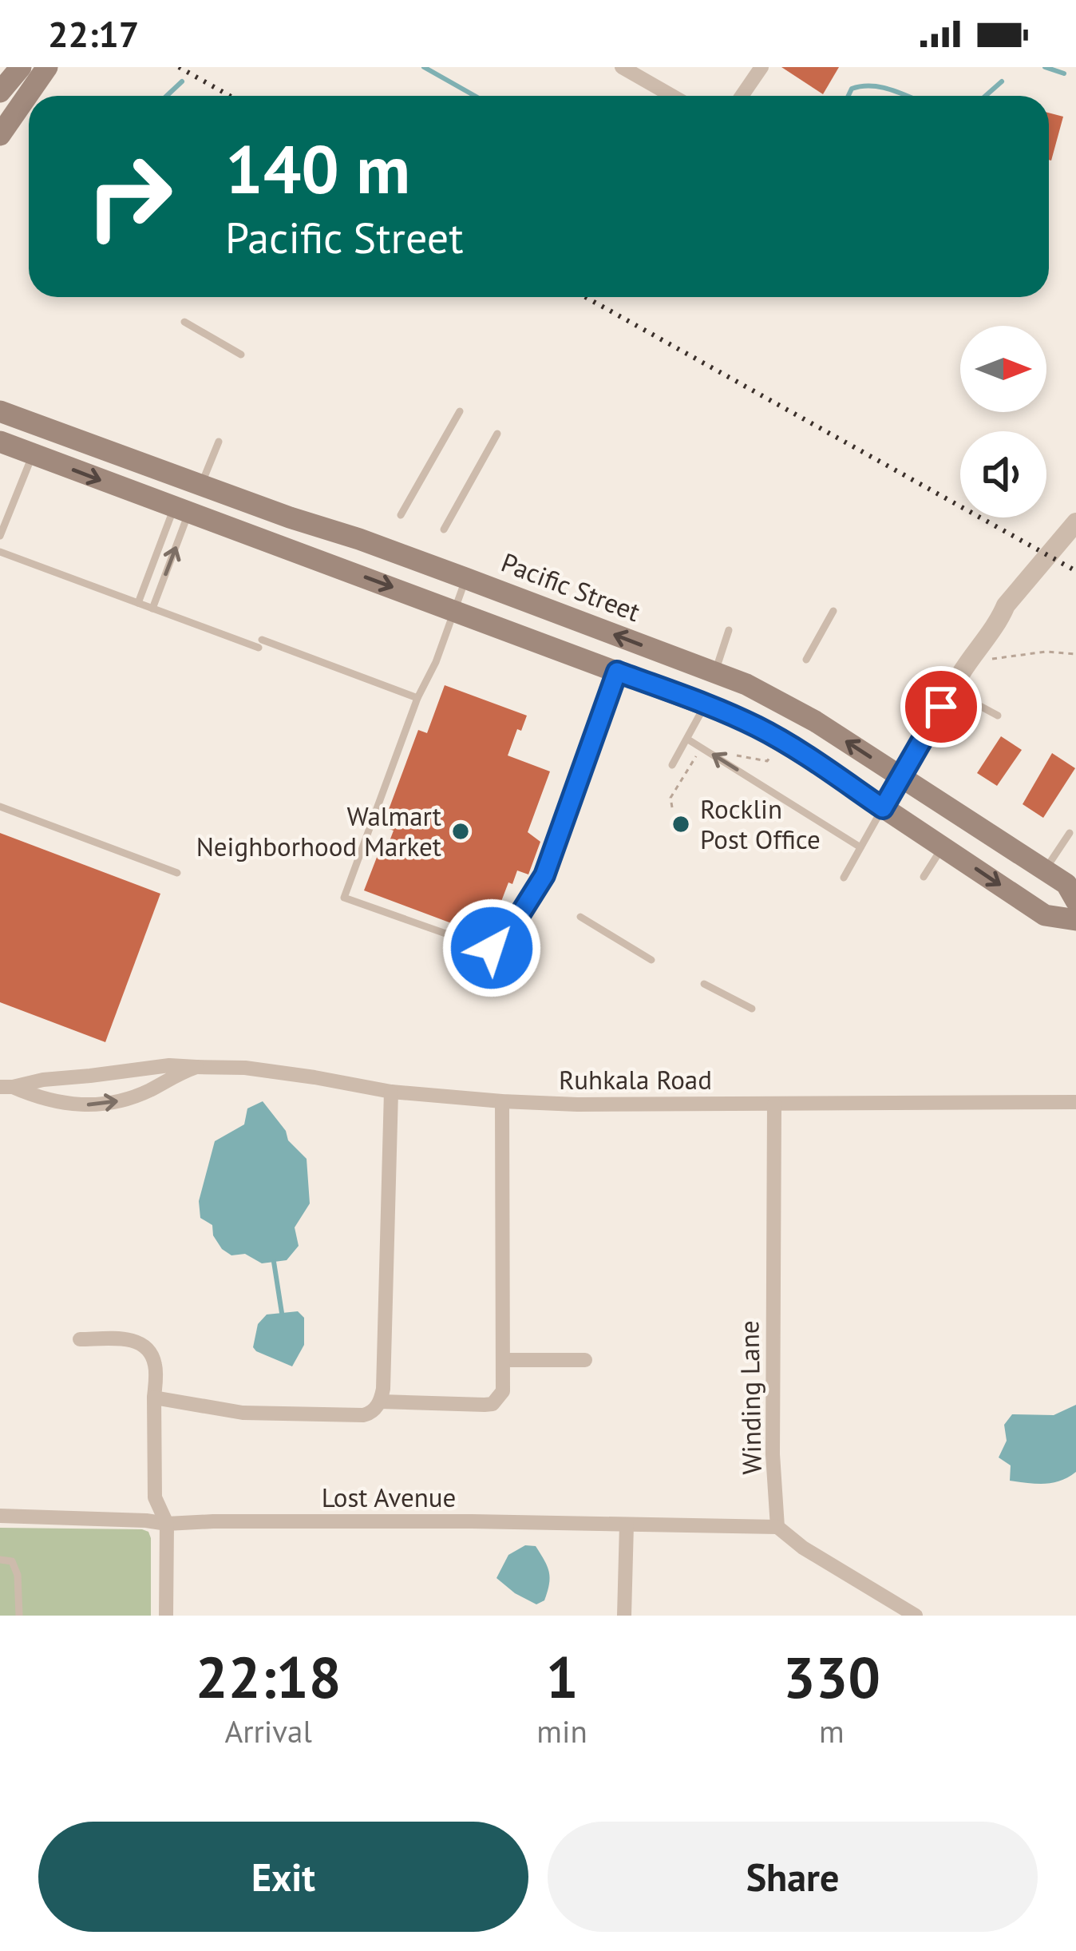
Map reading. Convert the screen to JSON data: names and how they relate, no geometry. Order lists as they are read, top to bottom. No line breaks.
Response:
{"streets":{"main road":["Pacific Street"],"street":["Ruhkala Road","Winding Lane","Lost Avenue"]},"crossings":[["Ruhkala Road","Winding Lane"],["Winding Lane","Lost Avenue"]],"places":["Rocklin Post Office","Walmart Neighborhood Market"],"north":"right","page":{"status":"22:17","turn":["140 m","Pacific Street"],"eta":["22:18","Arrival","1","min","330","m"],"buttons":["Exit","Share"]}}
